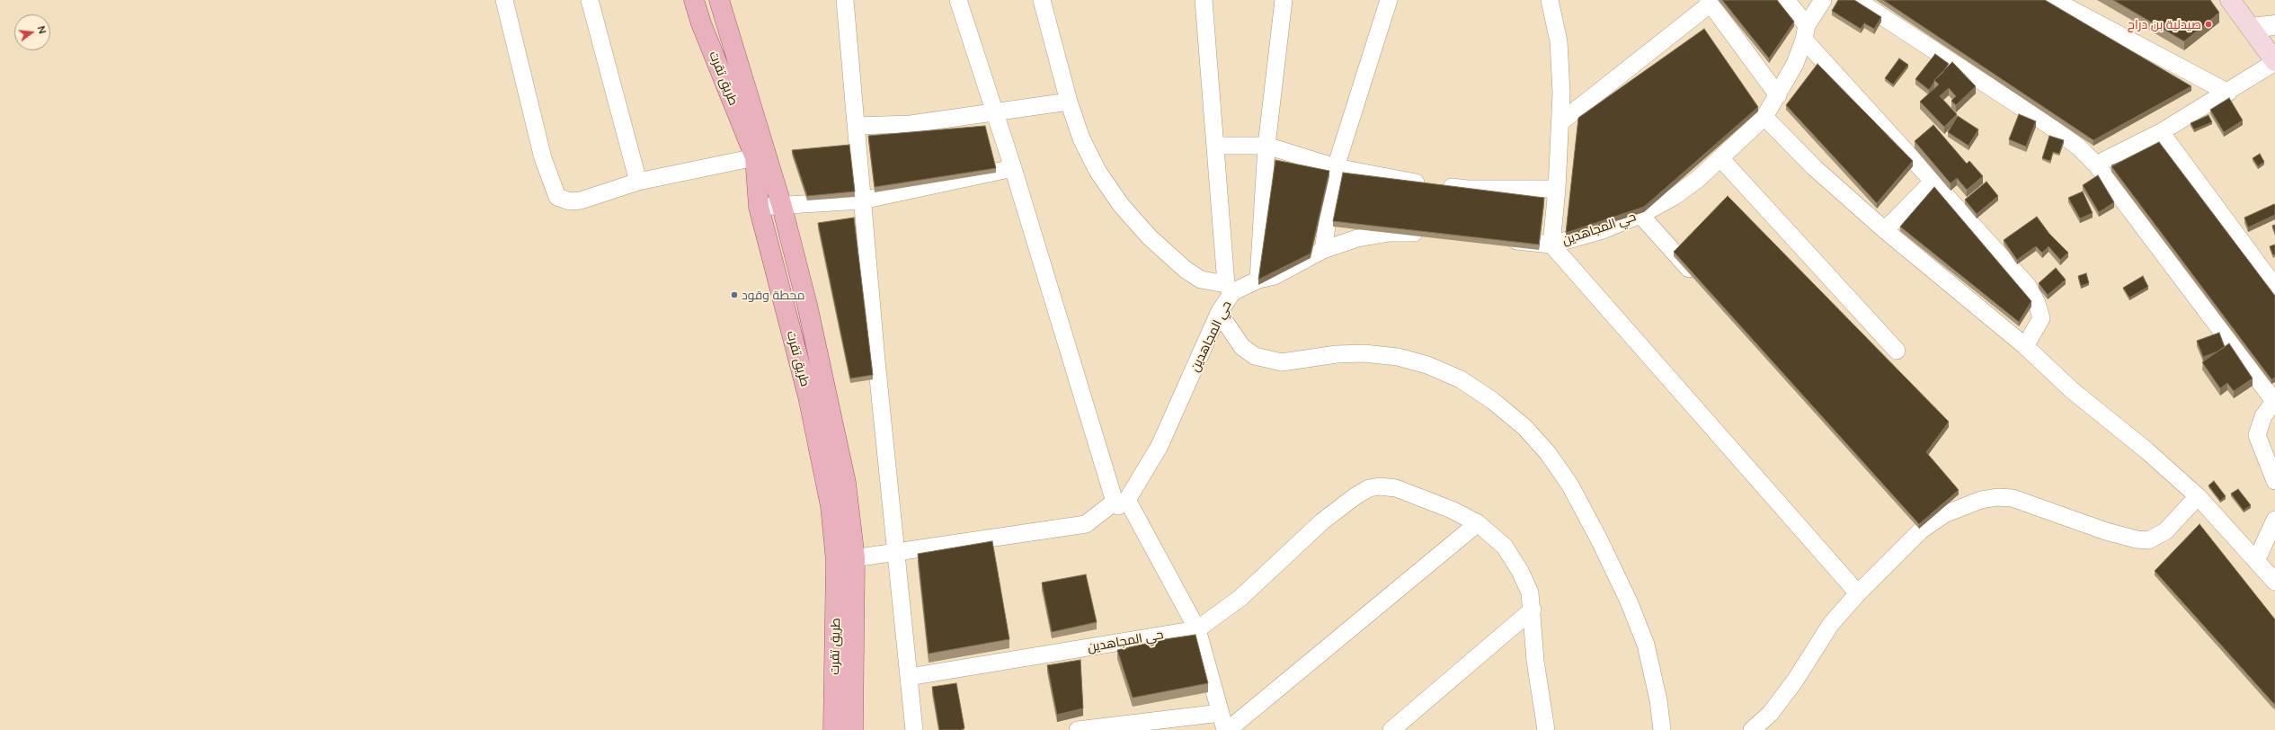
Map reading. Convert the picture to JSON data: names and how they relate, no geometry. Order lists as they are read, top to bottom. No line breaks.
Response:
{"streets":{"main road":["طريق تقرت"],"street":["حي المجاهدين"]},"places":["صيدلية بن دراح","محطة وقود"],"north":"right"}
